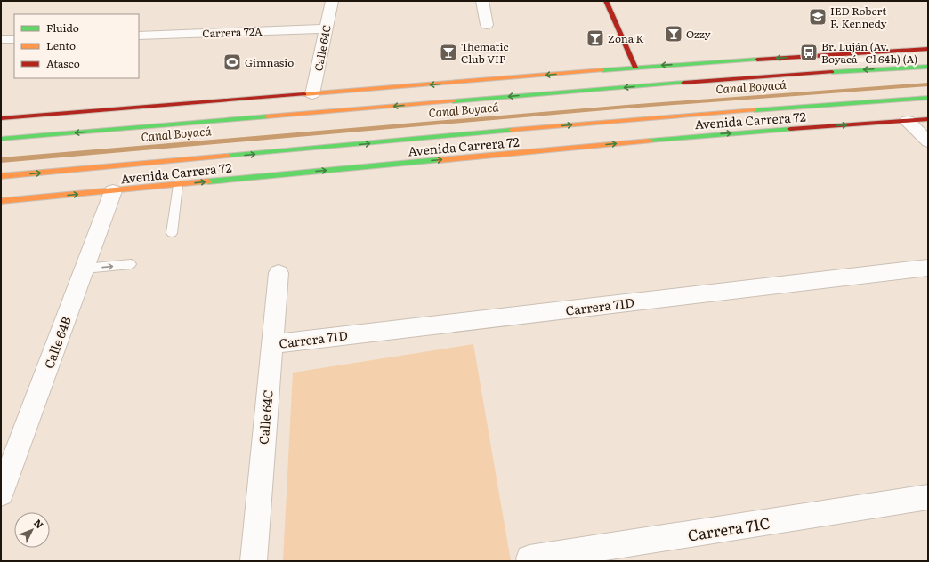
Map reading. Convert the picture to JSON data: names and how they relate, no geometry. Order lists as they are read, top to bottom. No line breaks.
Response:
{"streets":{"main road":["Avenida Carrera 72"],"street":["Carrera 72A","Calle 64C","Carrera 71D","Calle 64B","Carrera 71C"]},"crossings":[["Carrera 72A","Calle 64C"],["Calle 64C","Carrera 71D"],["Avenida Carrera 72","Calle 64B"]],"water":["Canal Boyacá"],"places":{"school or university":["IED Robert F. Kennedy"],"bar":["Ozzy","Zona K","Thematic Club VIP"],"bus stop":["Br. Luján (Av. Boyacá - Cl 64h) (A)"],"sports":["Gimnasio"]},"legend":["Fluido","Lento","Atasco"],"north":"top right"}
